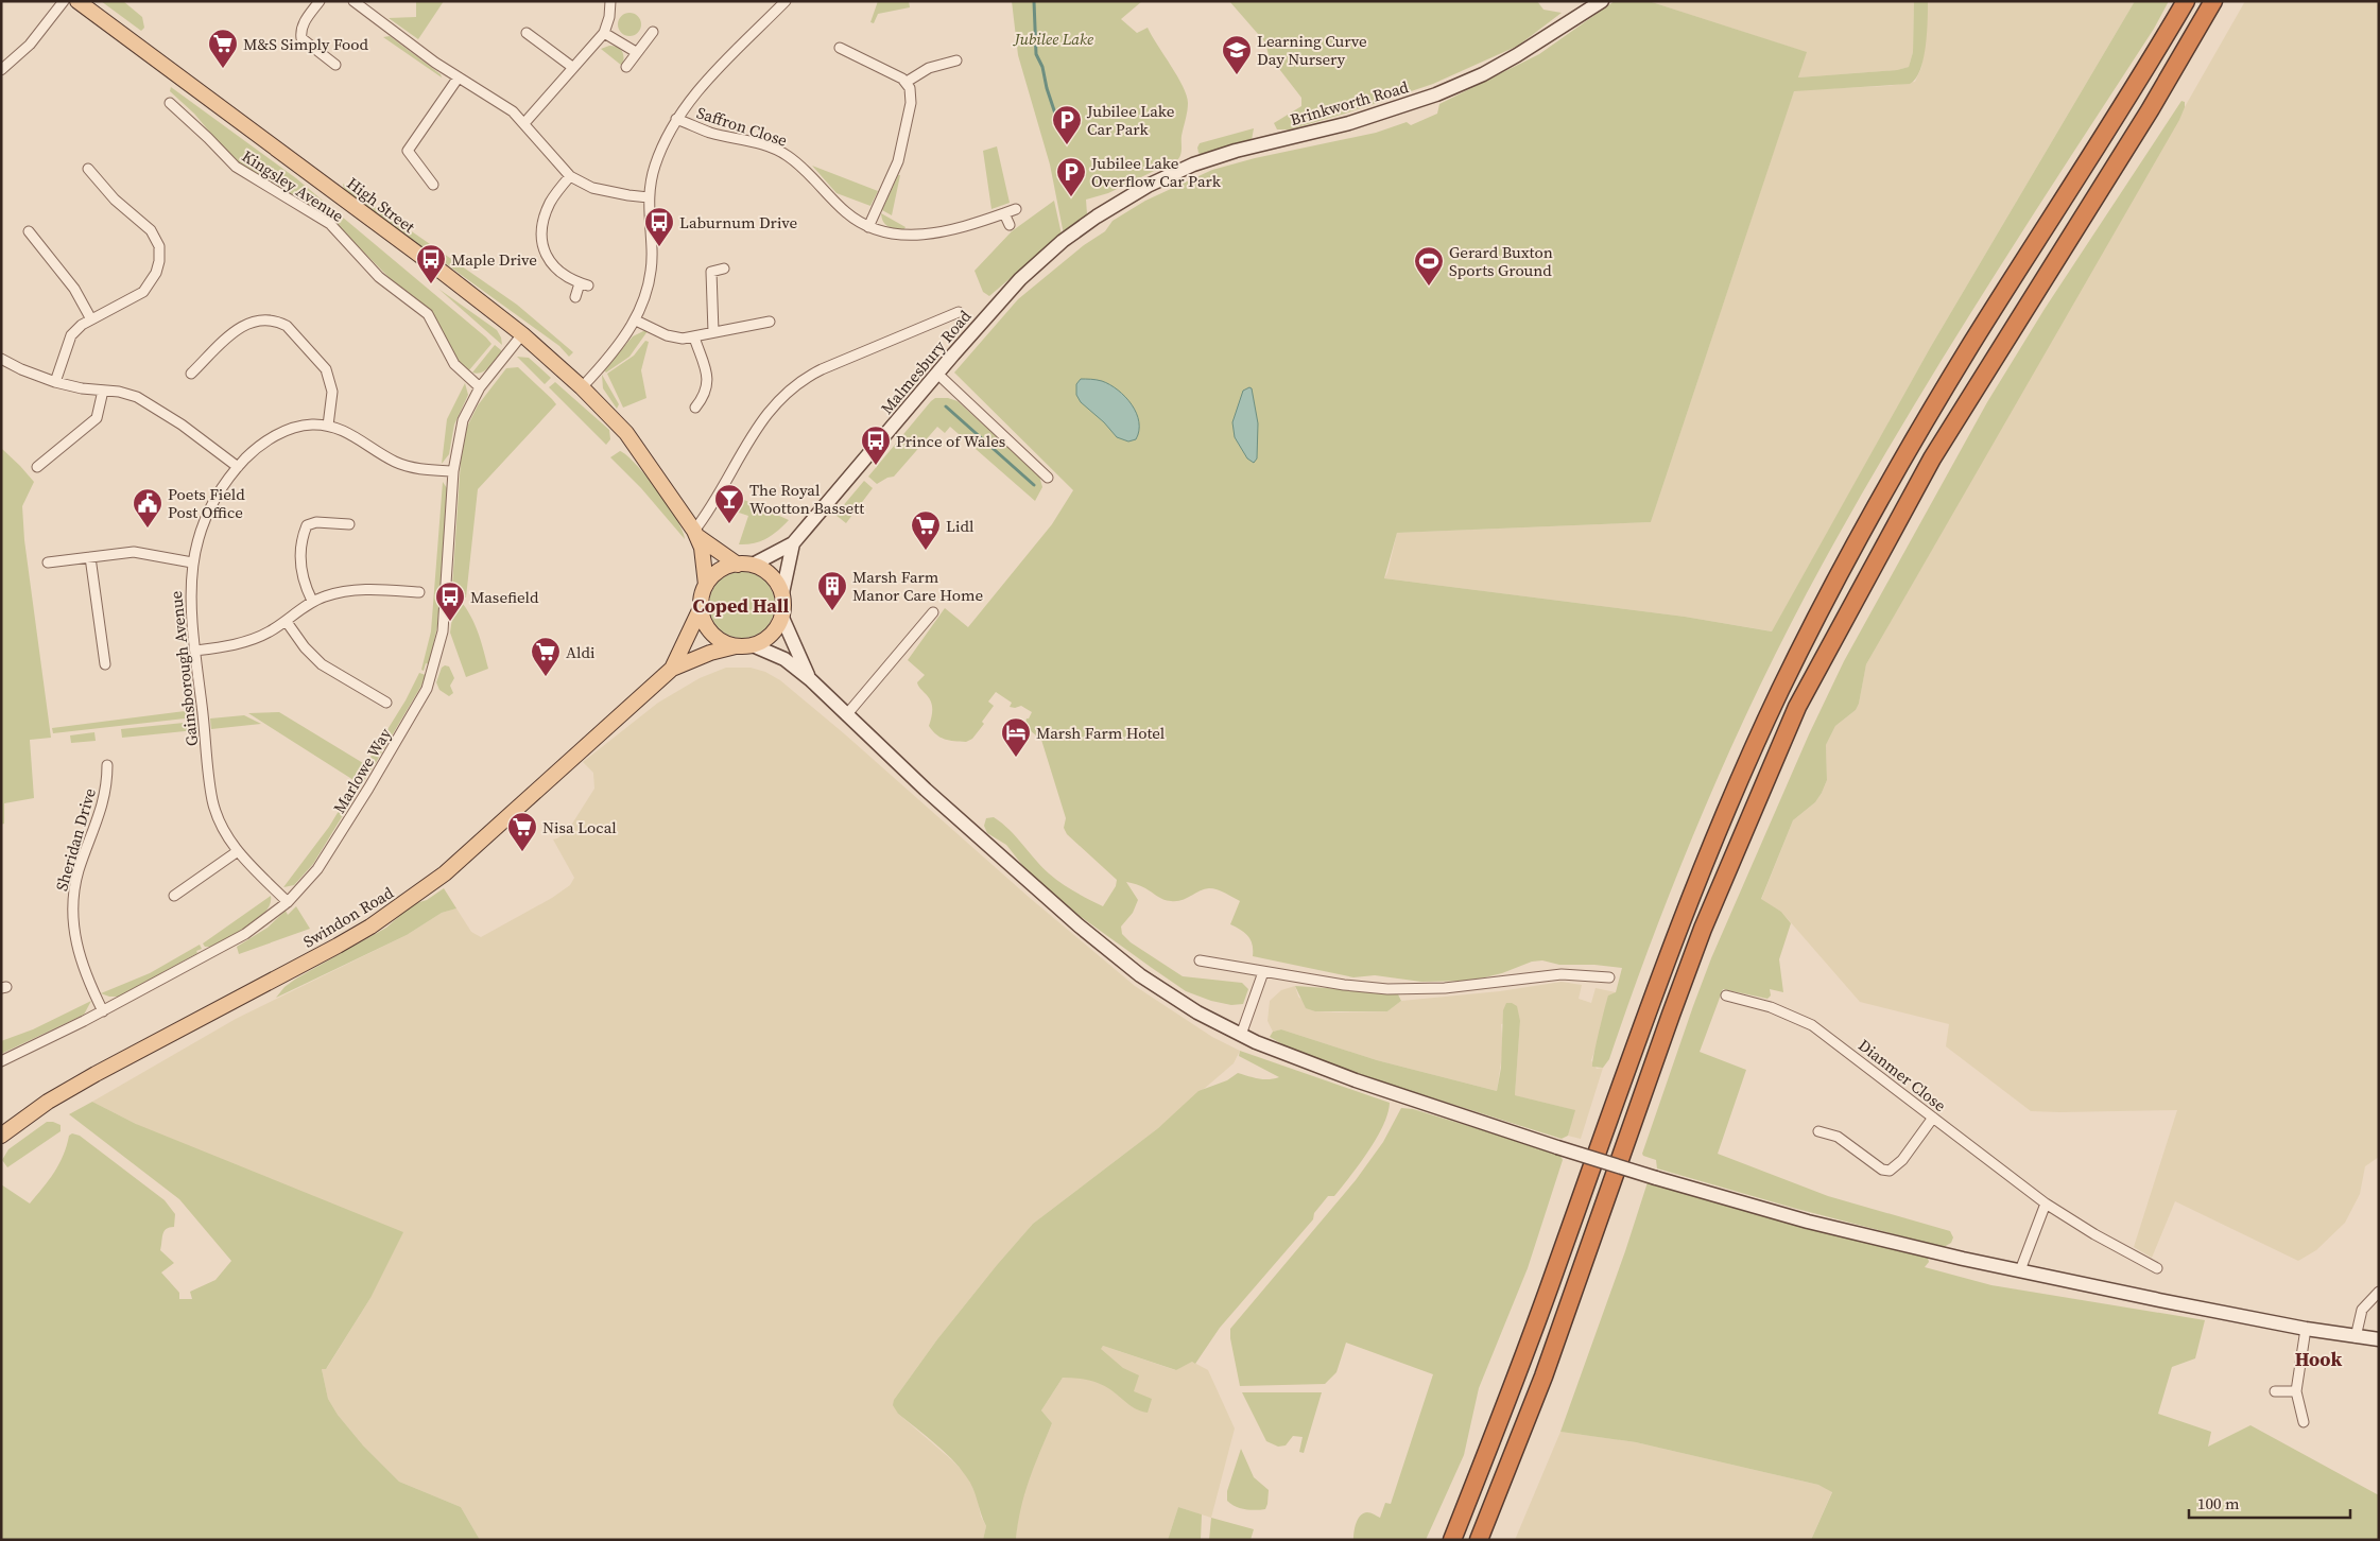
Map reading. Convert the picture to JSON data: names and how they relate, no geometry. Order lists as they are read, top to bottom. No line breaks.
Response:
{"streets":{"main road":["High Street","Swindon Road"],"street":["Brinkworth Road","Saffron Close","Kingsley Avenue","Malmesbury Road","Gainsborough Avenue","Marlowe Way","Sheridan Drive","Dianmer Close"]},"crossings":[["Brinkworth Road","Malmesbury Road"],["Kingsley Avenue","Marlowe Way"],["High Street","Marlowe Way"],["High Street","Swindon Road"],["Gainsborough Avenue","Marlowe Way"],["Marlowe Way","Sheridan Drive"]],"districts":["Coped Hall","Hook"],"parks":["Jubilee Lake"],"places":{"supermarket":["M&S Simply Food","Lidl","Aldi","Nisa Local"],"school or university":["Learning Curve Day Nursery"],"parking":["Jubilee Lake Car Park","Jubilee Lake Overflow Car Park"],"bus stop":["Laburnum Drive","Maple Drive","Prince of Wales","Masefield"],"sports":["Gerard Buxton Sports Ground"],"bar":["The Royal Wootton Bassett"],"public building":["Poets Field Post Office"],"building":["Marsh Farm Manor Care Home"],"hotel":["Marsh Farm Hotel"]},"scale_bar":"100 m"}
